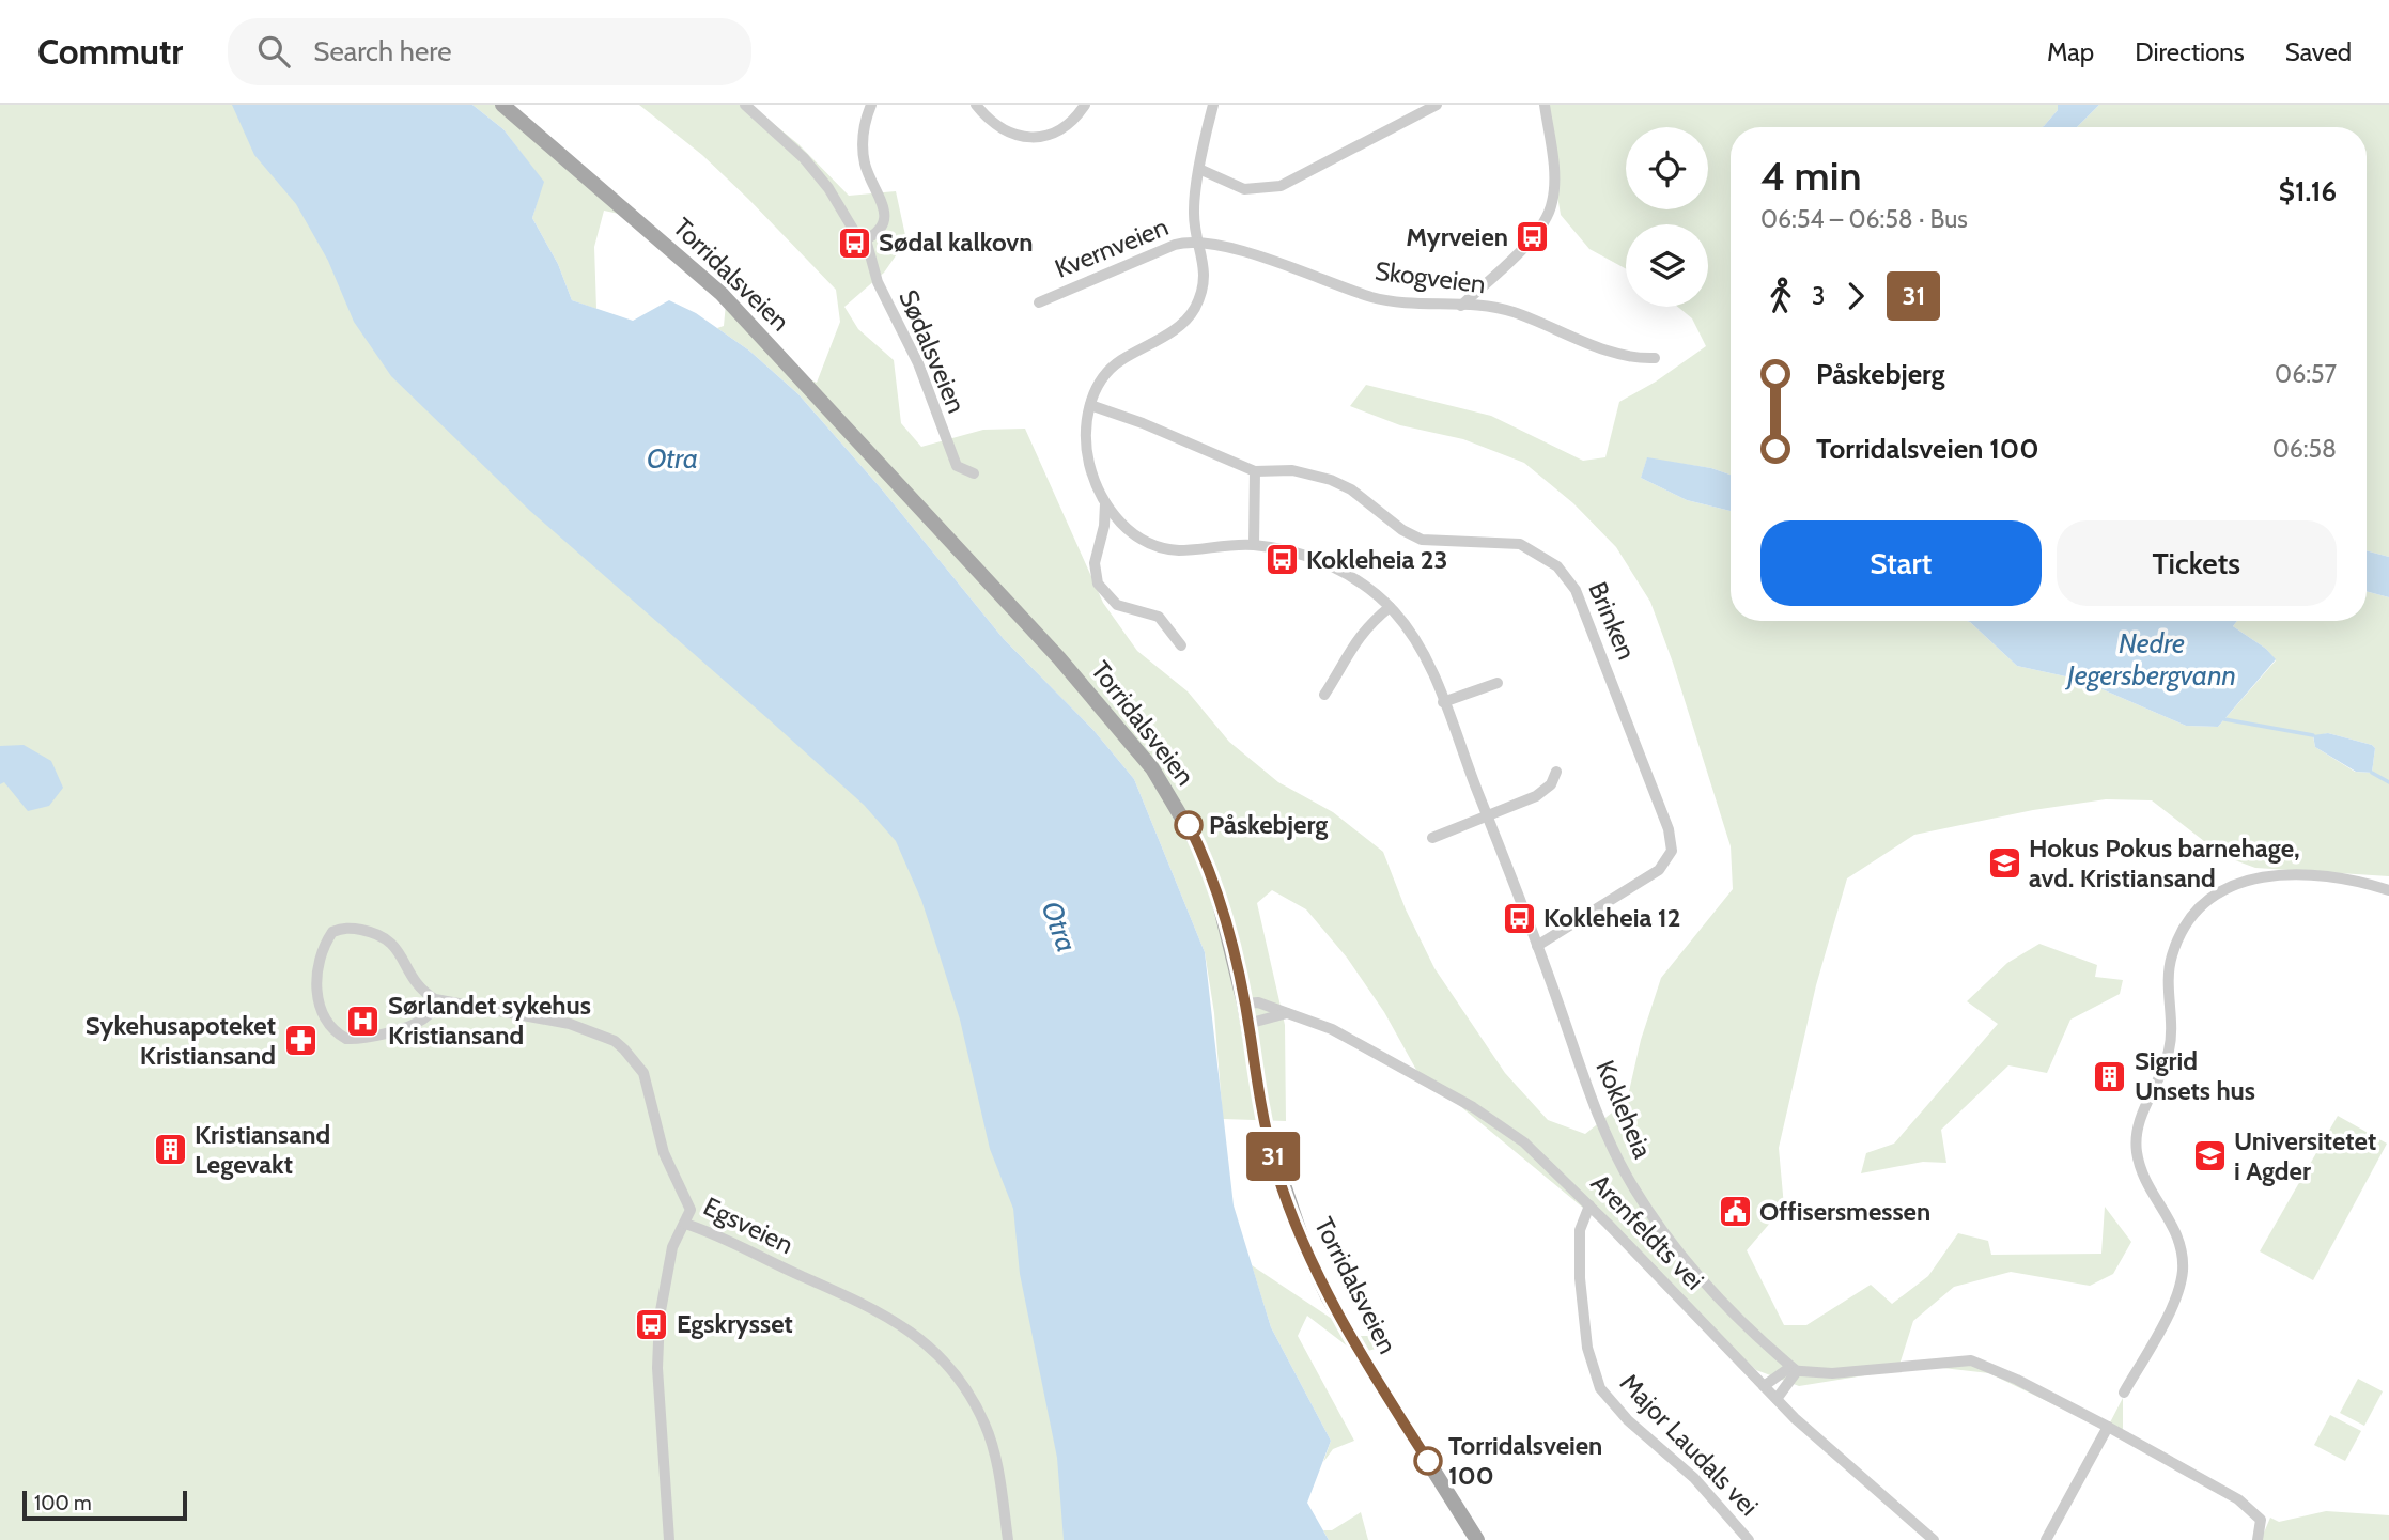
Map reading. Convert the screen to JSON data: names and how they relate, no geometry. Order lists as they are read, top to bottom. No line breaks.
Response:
{"streets":{"main road":["Torridalsveien"],"street":["Kvernveien","Skogveien","Sødalsveien","Brinken","Kokleheia","Egsveien","Arenfeldts vei","Major Laudals vei"]},"crossings":[["Kvernveien","Skogveien"],["Kvernveien","Kokleheia"],["Torridalsveien","Arenfeldts vei"],["Skogveien","Kokleheia"],["Brinken","Kokleheia"],["Arenfeldts vei","Major Laudals vei"]],"water":["Otra","Nedre Jegersbergvann"],"places":{"bus stop":["Myrveien","Sødal kalkovn","Kokleheia 23","Kokleheia 12","Egskrysset"],"other":["Påskebjerg","Torridalsveien 100"],"school or university":["Hokus Pokus barnehage, avd. Kristiansand","Universitetet i Agder"],"hospital":["Sørlandet sykehus Kristiansand"],"pharmacy":["Sykehusapoteket Kristiansand"],"building":["Sigrid Unsets hus","Kristiansand Legevakt"],"public building":["Offisersmessen"]},"lines":["bus line 31"],"scale_bar":"100 m","page":{"header":"Commutr","search":"Search here","nav":["Map","Directions","Saved"],"on_map":"31","heading":["4 min","06:54 – 06:58 · Bus","$1.16"],"legs":["3","31"],"list":[{"name":"Påskebjerg","value":"06:57"},{"name":"Torridalsveien 100","value":"06:58"}],"buttons":["Start","Tickets"],"scale":"100 m"}}
